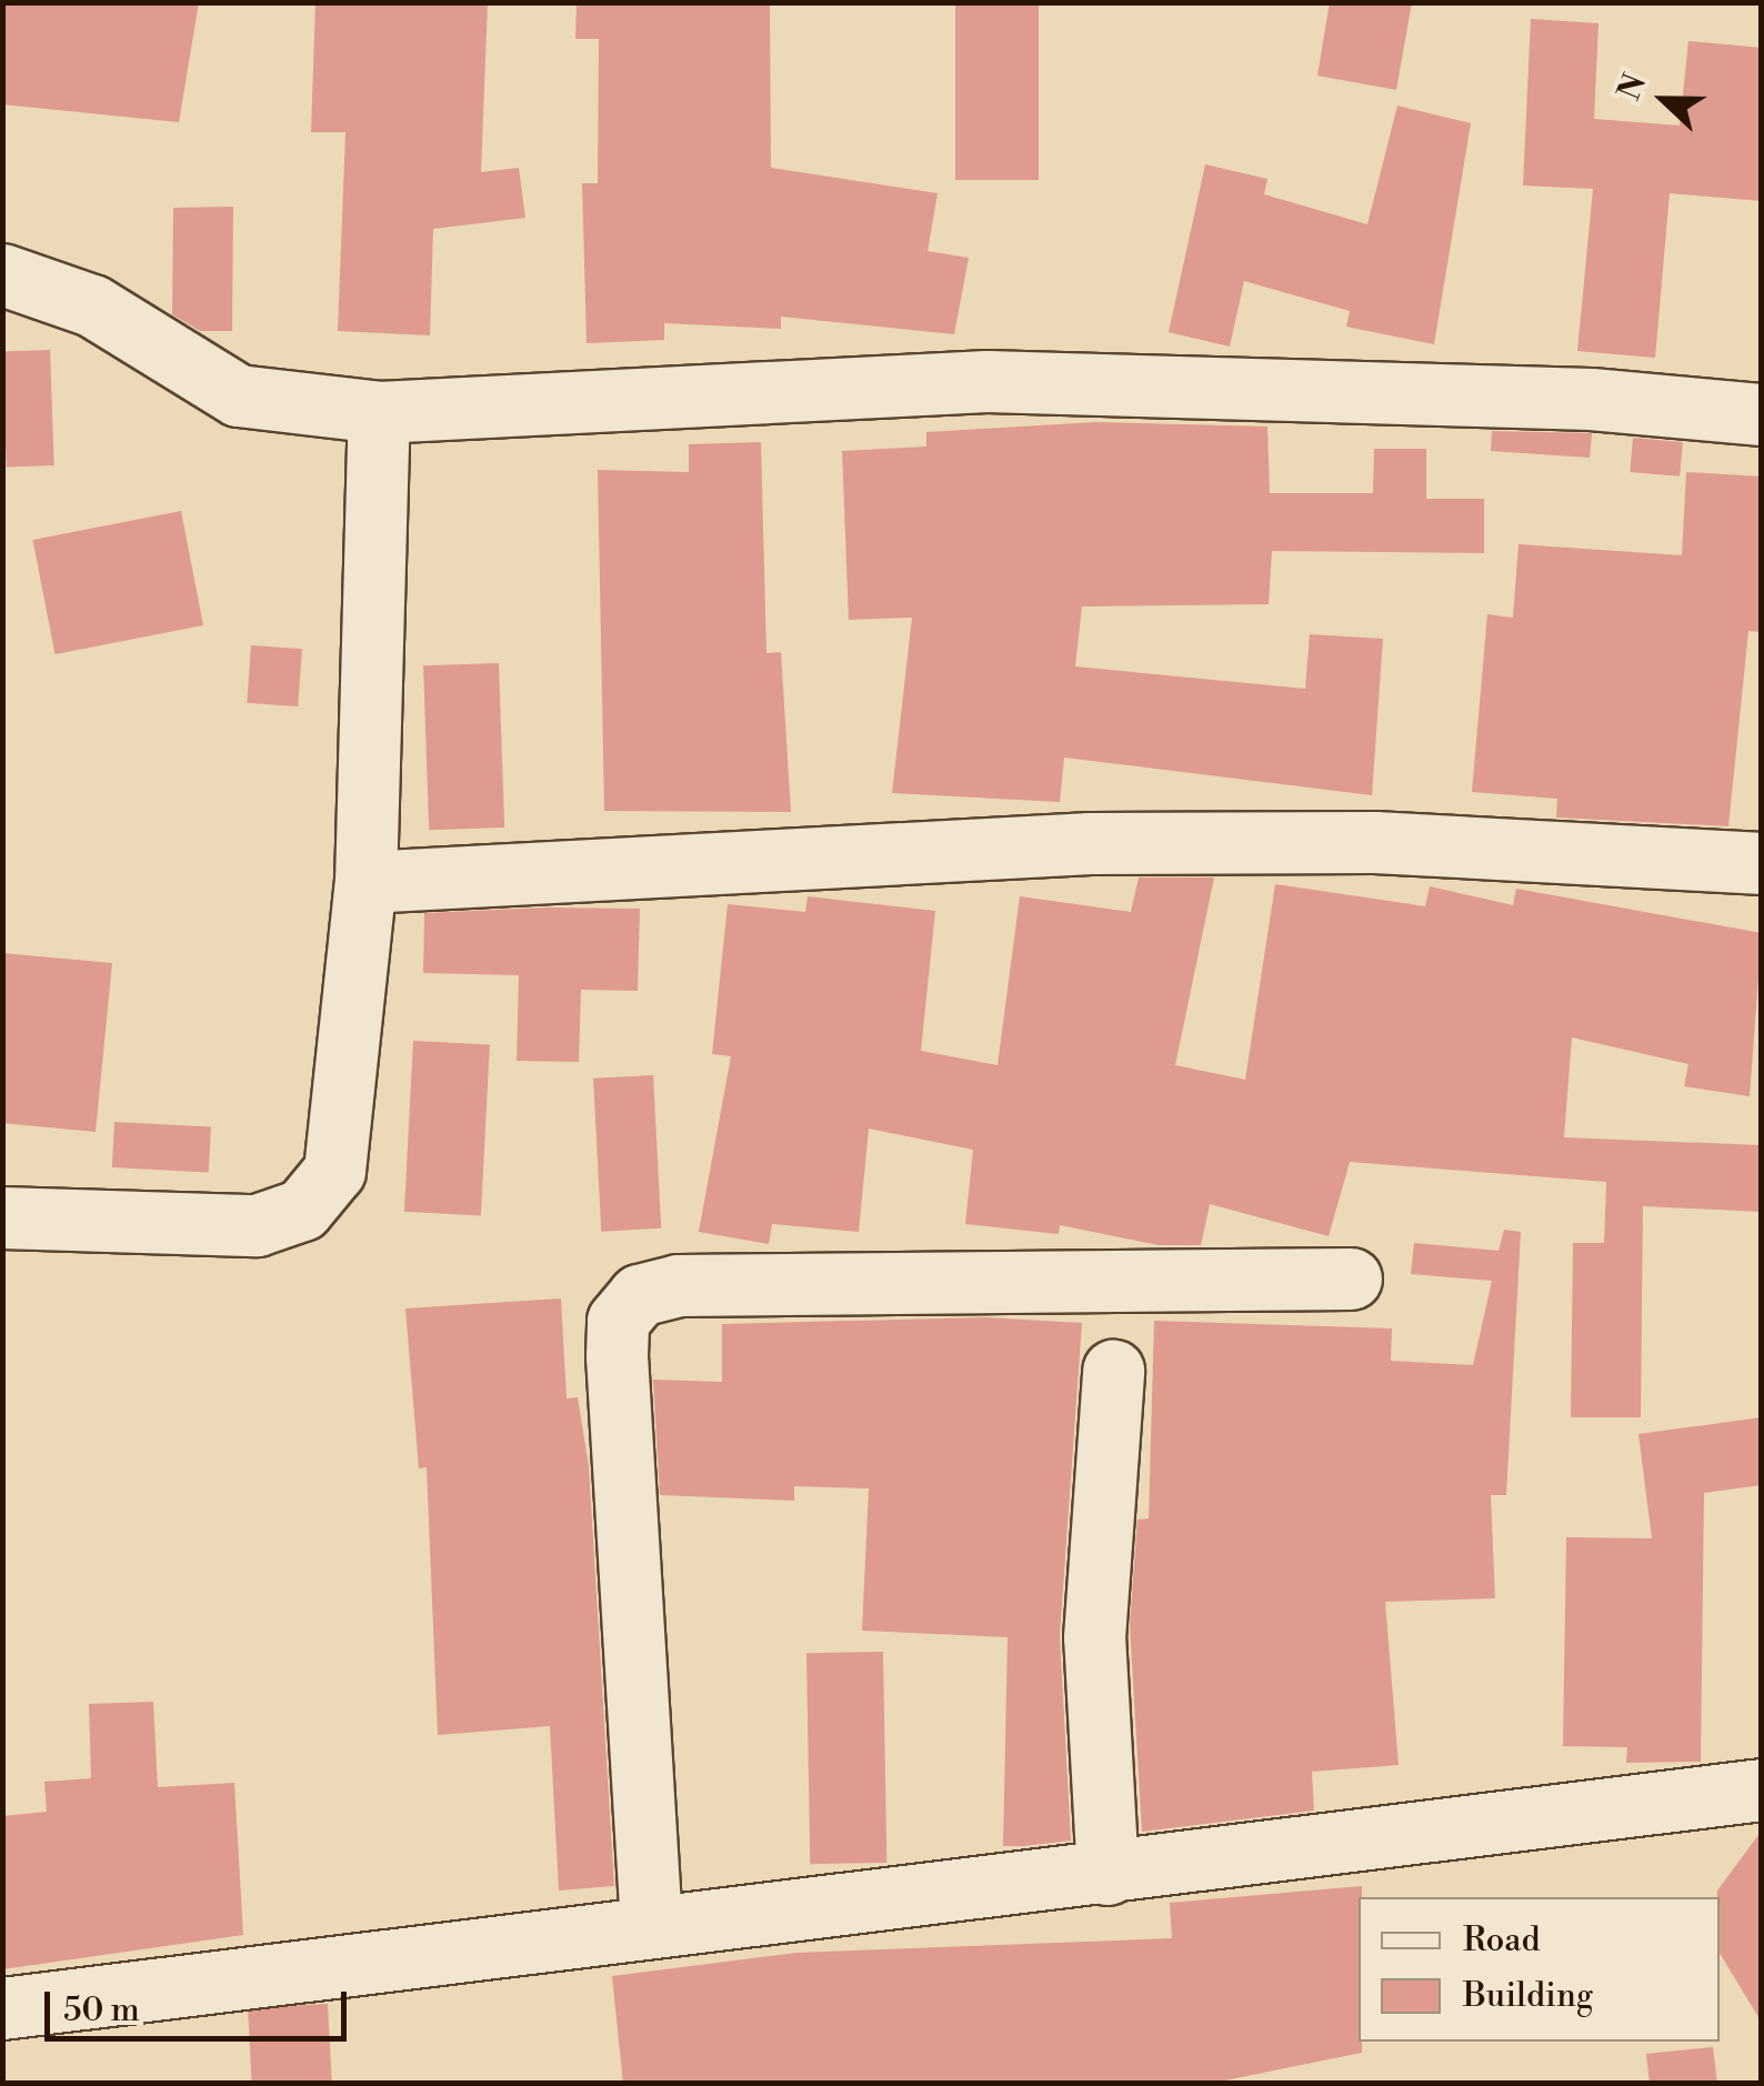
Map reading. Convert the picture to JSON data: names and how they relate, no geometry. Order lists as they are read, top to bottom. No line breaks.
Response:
{"legend":["Road","Building"],"scale_bar":"50 m","north":"left"}
